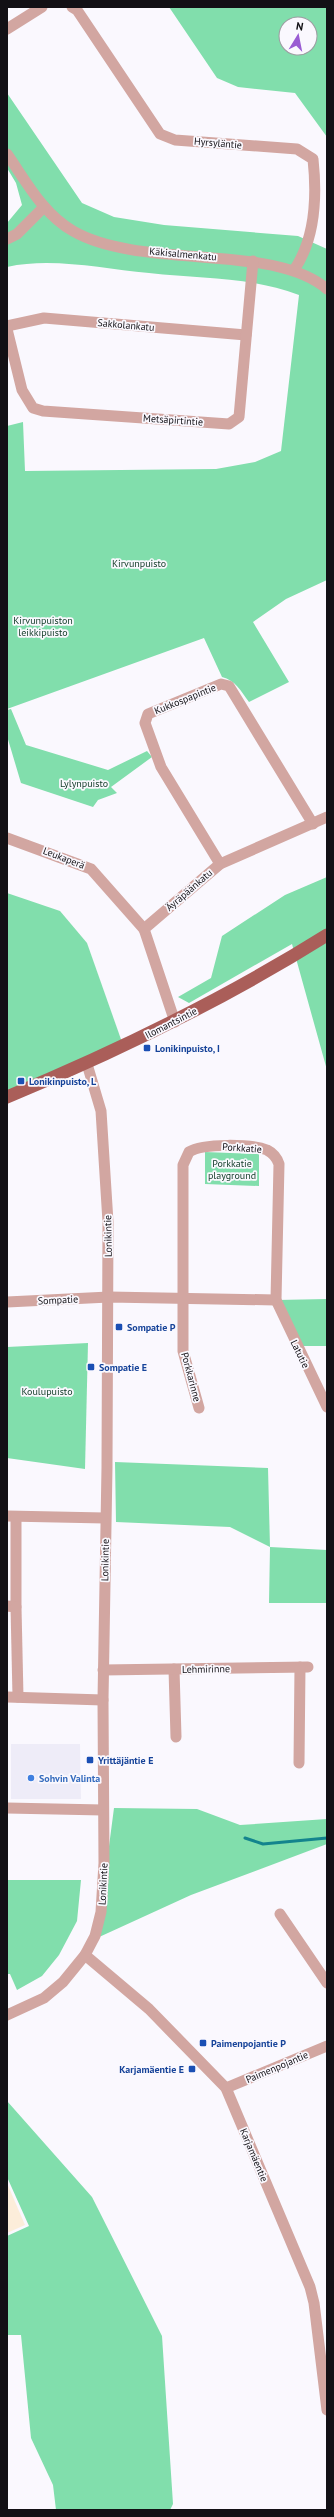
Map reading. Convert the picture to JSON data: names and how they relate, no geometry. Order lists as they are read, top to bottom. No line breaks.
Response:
{"streets":{"main road":["Ilomantsintie"],"street":["Hyrsyläntie","Käkisalmenkatu","Sakkolankatu","Metsäpirtintie","Kukkospapintie","Leukaperä","Äyräpäänkatu","Porkkatie","Lonikintie","Sompatie","Latutie","Porkkarinne","Lehmirinne","Paimenpojantie","Karjamäentie"]},"crossings":[["Hyrsyläntie","Käkisalmenkatu"],["Käkisalmenkatu","Metsäpirtintie"],["Sakkolankatu","Metsäpirtintie"],["Kukkospapintie","Äyräpäänkatu"],["Leukaperä","Äyräpäänkatu"],["Ilomantsintie","Lonikintie"],["Porkkatie","Latutie"],["Porkkatie","Porkkarinne"],["Lonikintie","Sompatie"],["Lonikintie","Lehmirinne"],["Lonikintie","Karjamäentie"],["Paimenpojantie","Karjamäentie"]],"parks":["Kirvunpuisto","Kirvunpuiston leikkipuisto","Lylynpuisto","Porkkatie playground","Koulupuisto"],"places":{"transit":["Lonikinpuisto, I","Lonikinpuisto, L","Sompatie P","Sompatie E","Yrittäjäntie E","Paimenpojantie P","Karjamäentie E"],"other":["Sohvin Valinta"]},"north":"top"}
